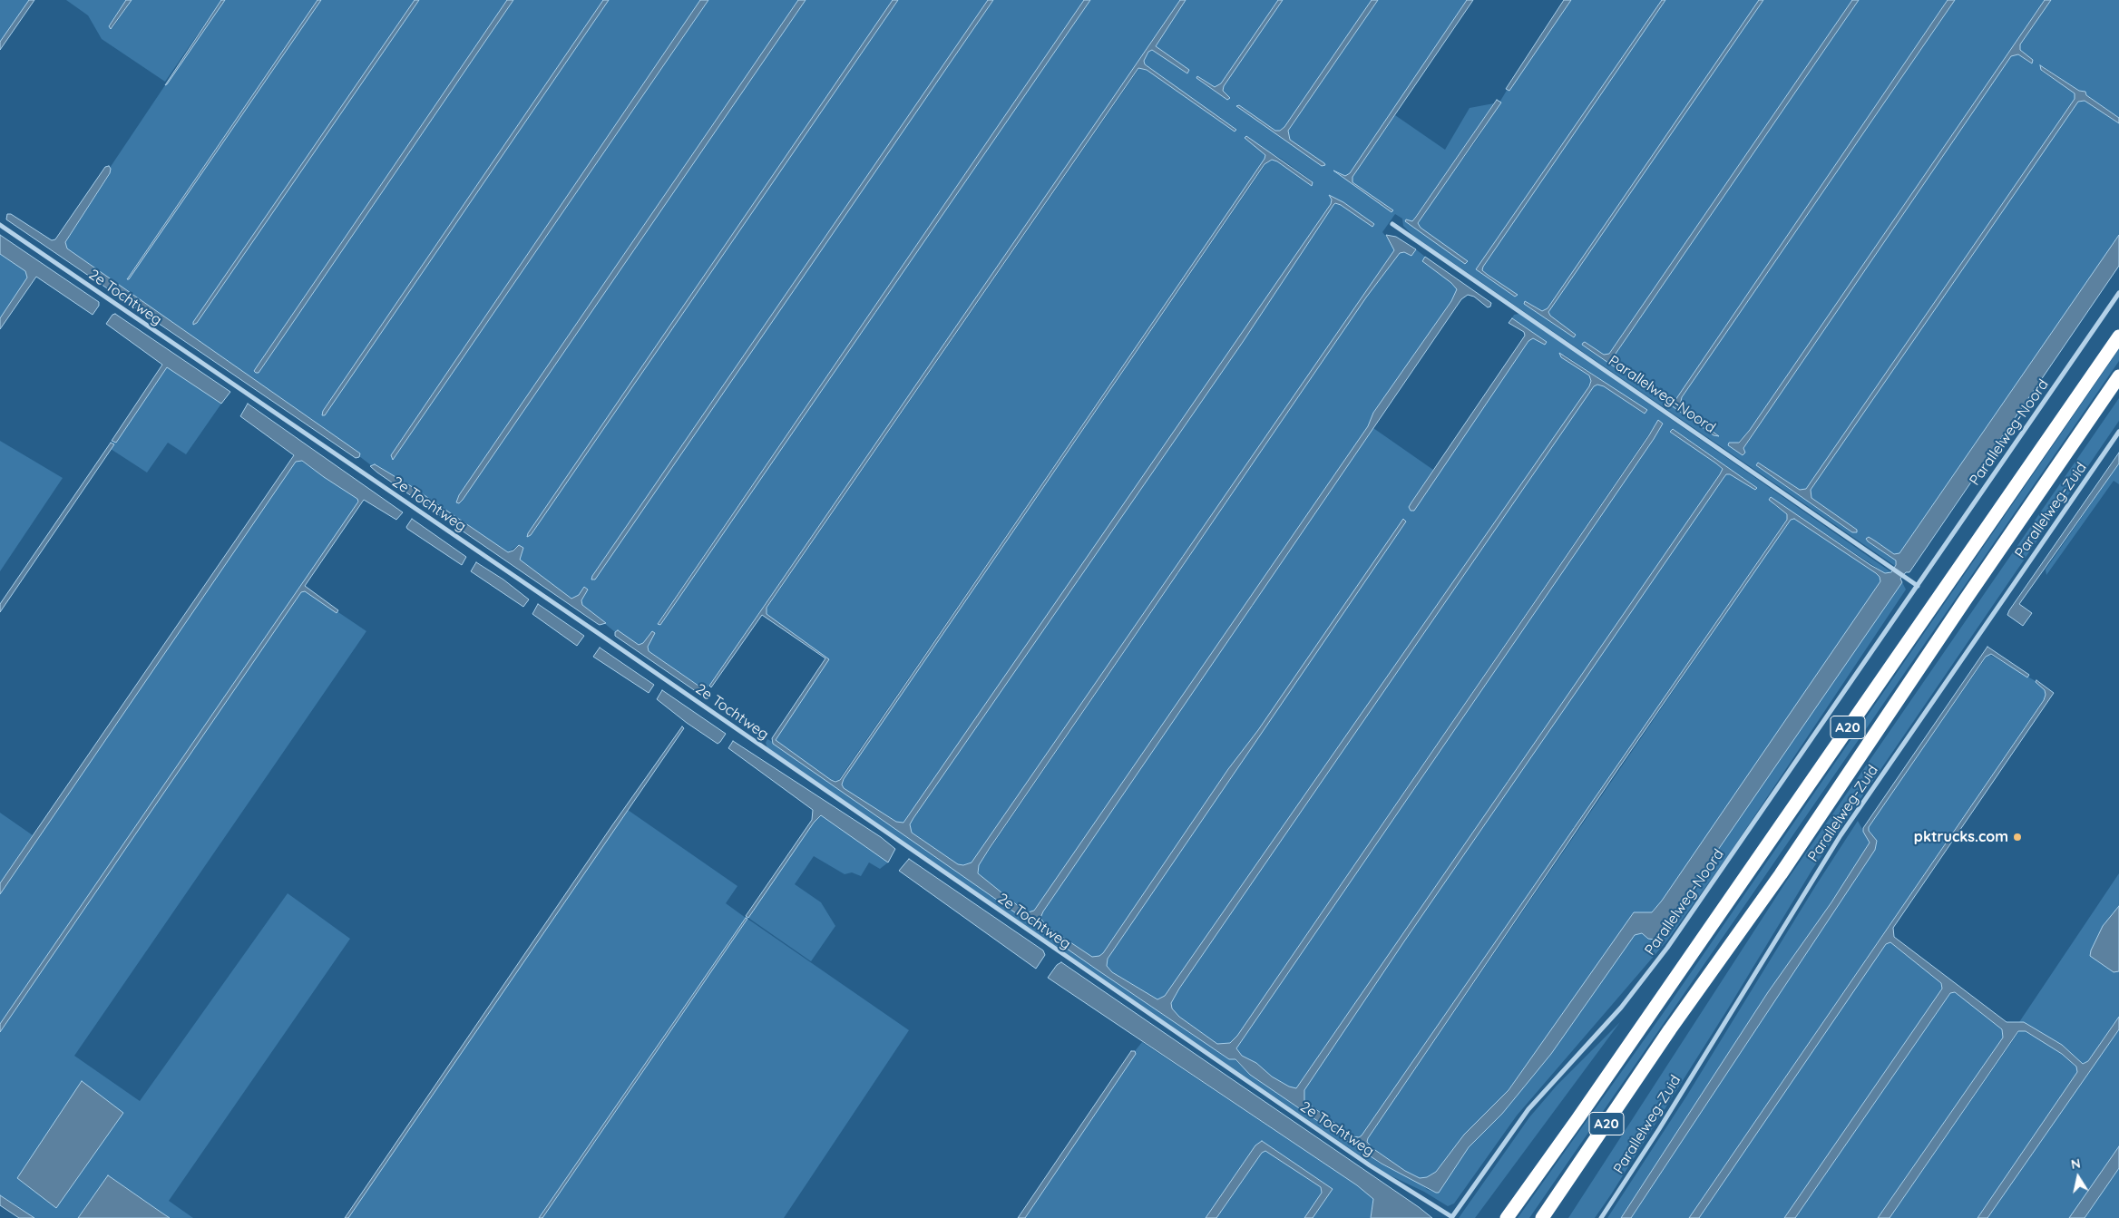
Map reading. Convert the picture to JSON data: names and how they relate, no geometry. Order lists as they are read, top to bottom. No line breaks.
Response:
{"streets":{"highway":["A20"],"street":["2e Tochtweg","Parallelweg-Noord","Parallelweg-Zuid"]},"crossings":[["2e Tochtweg","Parallelweg-Noord"]],"places":["pktrucks.com"],"north":"top"}
